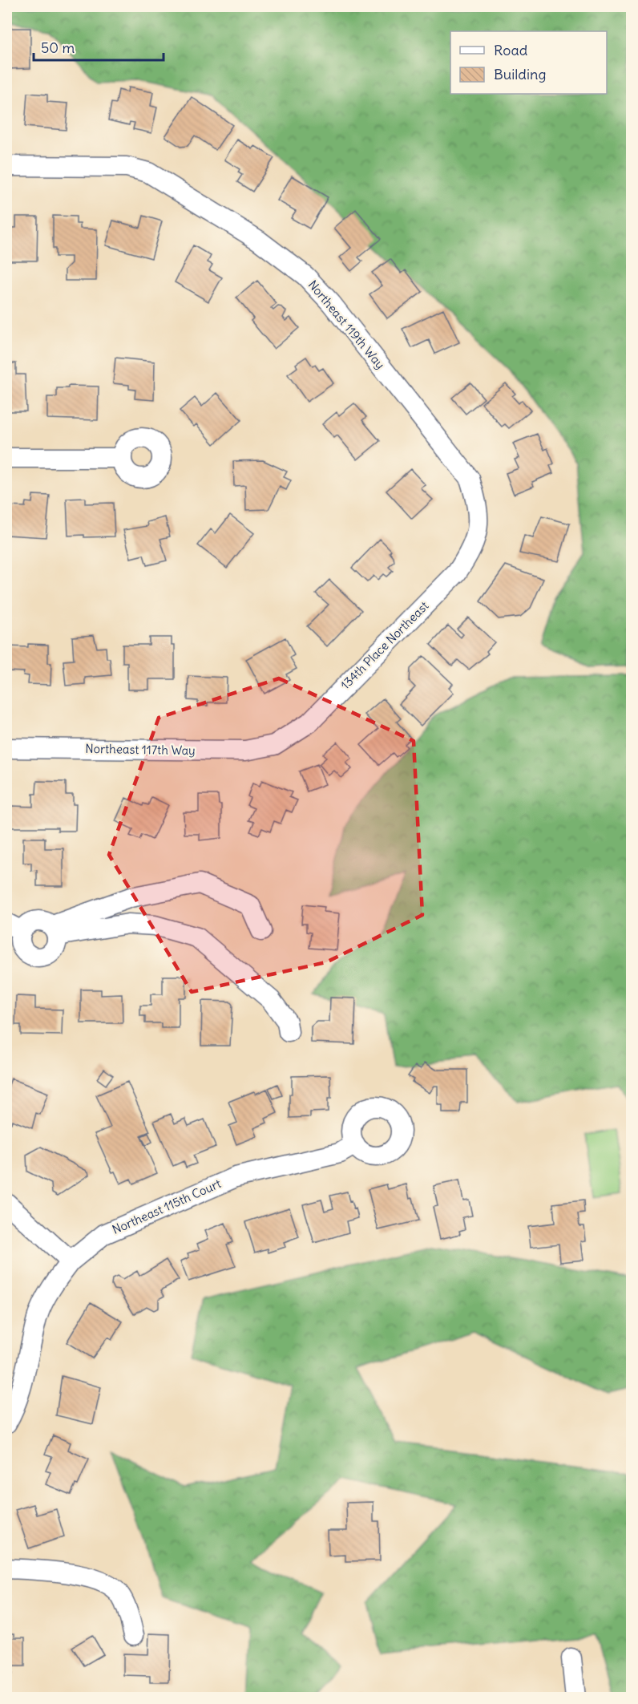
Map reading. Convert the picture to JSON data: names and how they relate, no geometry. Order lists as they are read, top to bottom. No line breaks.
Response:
{"streets":{"street":["Northeast 119th Way","134th Place Northeast","Northeast 117th Way","Northeast 115th Court"]},"crossings":[["Northeast 119th Way","134th Place Northeast"],["134th Place Northeast","Northeast 117th Way"]],"legend":["Road","Building"],"scale_bar":"50 m"}
